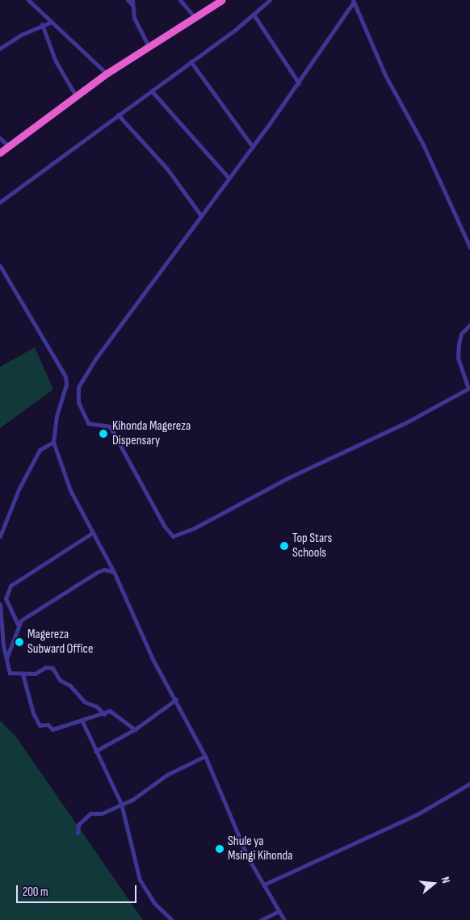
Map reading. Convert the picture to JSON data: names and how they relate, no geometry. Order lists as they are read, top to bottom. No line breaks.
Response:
{"places":["Kihonda Magereza Dispensary","Top Stars Schools","Magereza Subward Office","Shule ya Msingi Kihonda"],"scale_bar":"200 m","north":"right"}
